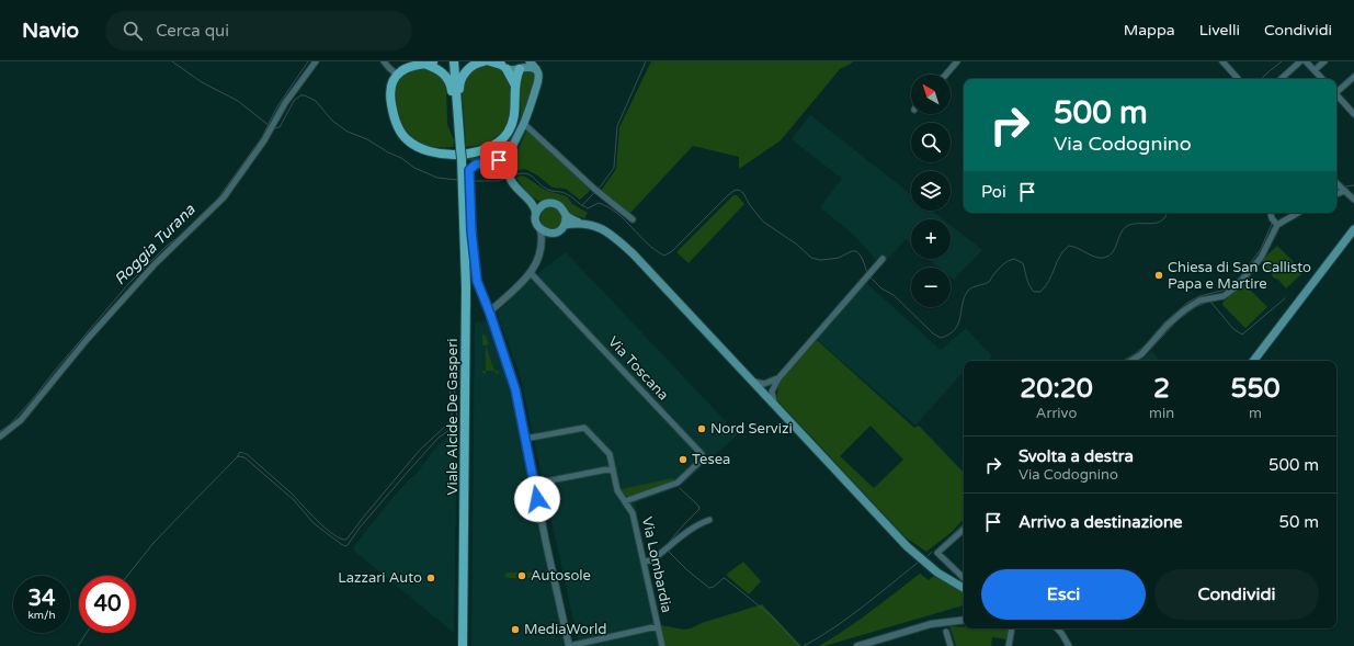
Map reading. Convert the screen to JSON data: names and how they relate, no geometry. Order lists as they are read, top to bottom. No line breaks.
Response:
{"streets":{"main road":["Viale Alcide De Gasperi"],"street":["Via Toscana","Via Lombardia"]},"crossings":[["Via Toscana","Via Lombardia"]],"water":["Roggia Turana"],"places":["Chiesa di San Callisto Papa e Martire","Nord Servizi","Tesea","Autosole","Lazzari Auto","MediaWorld"],"north":"top left","page":{"header":"Navio","search":"Cerca qui","nav":["Mappa","Livelli","Condividi"],"map_buttons":["+","−"],"turn":["500 m","Via Codognino"],"then":"Poi","eta":["20:20","Arrivo","2","min","550","m"],"list":[{"name":"Svolta a destra","note":"Via Codognino","value":"500 m"},{"name":"Arrivo a destinazione","value":"50 m"}],"buttons":["Esci","Condividi"],"speed":"34 km/h","limit":"40"}}
